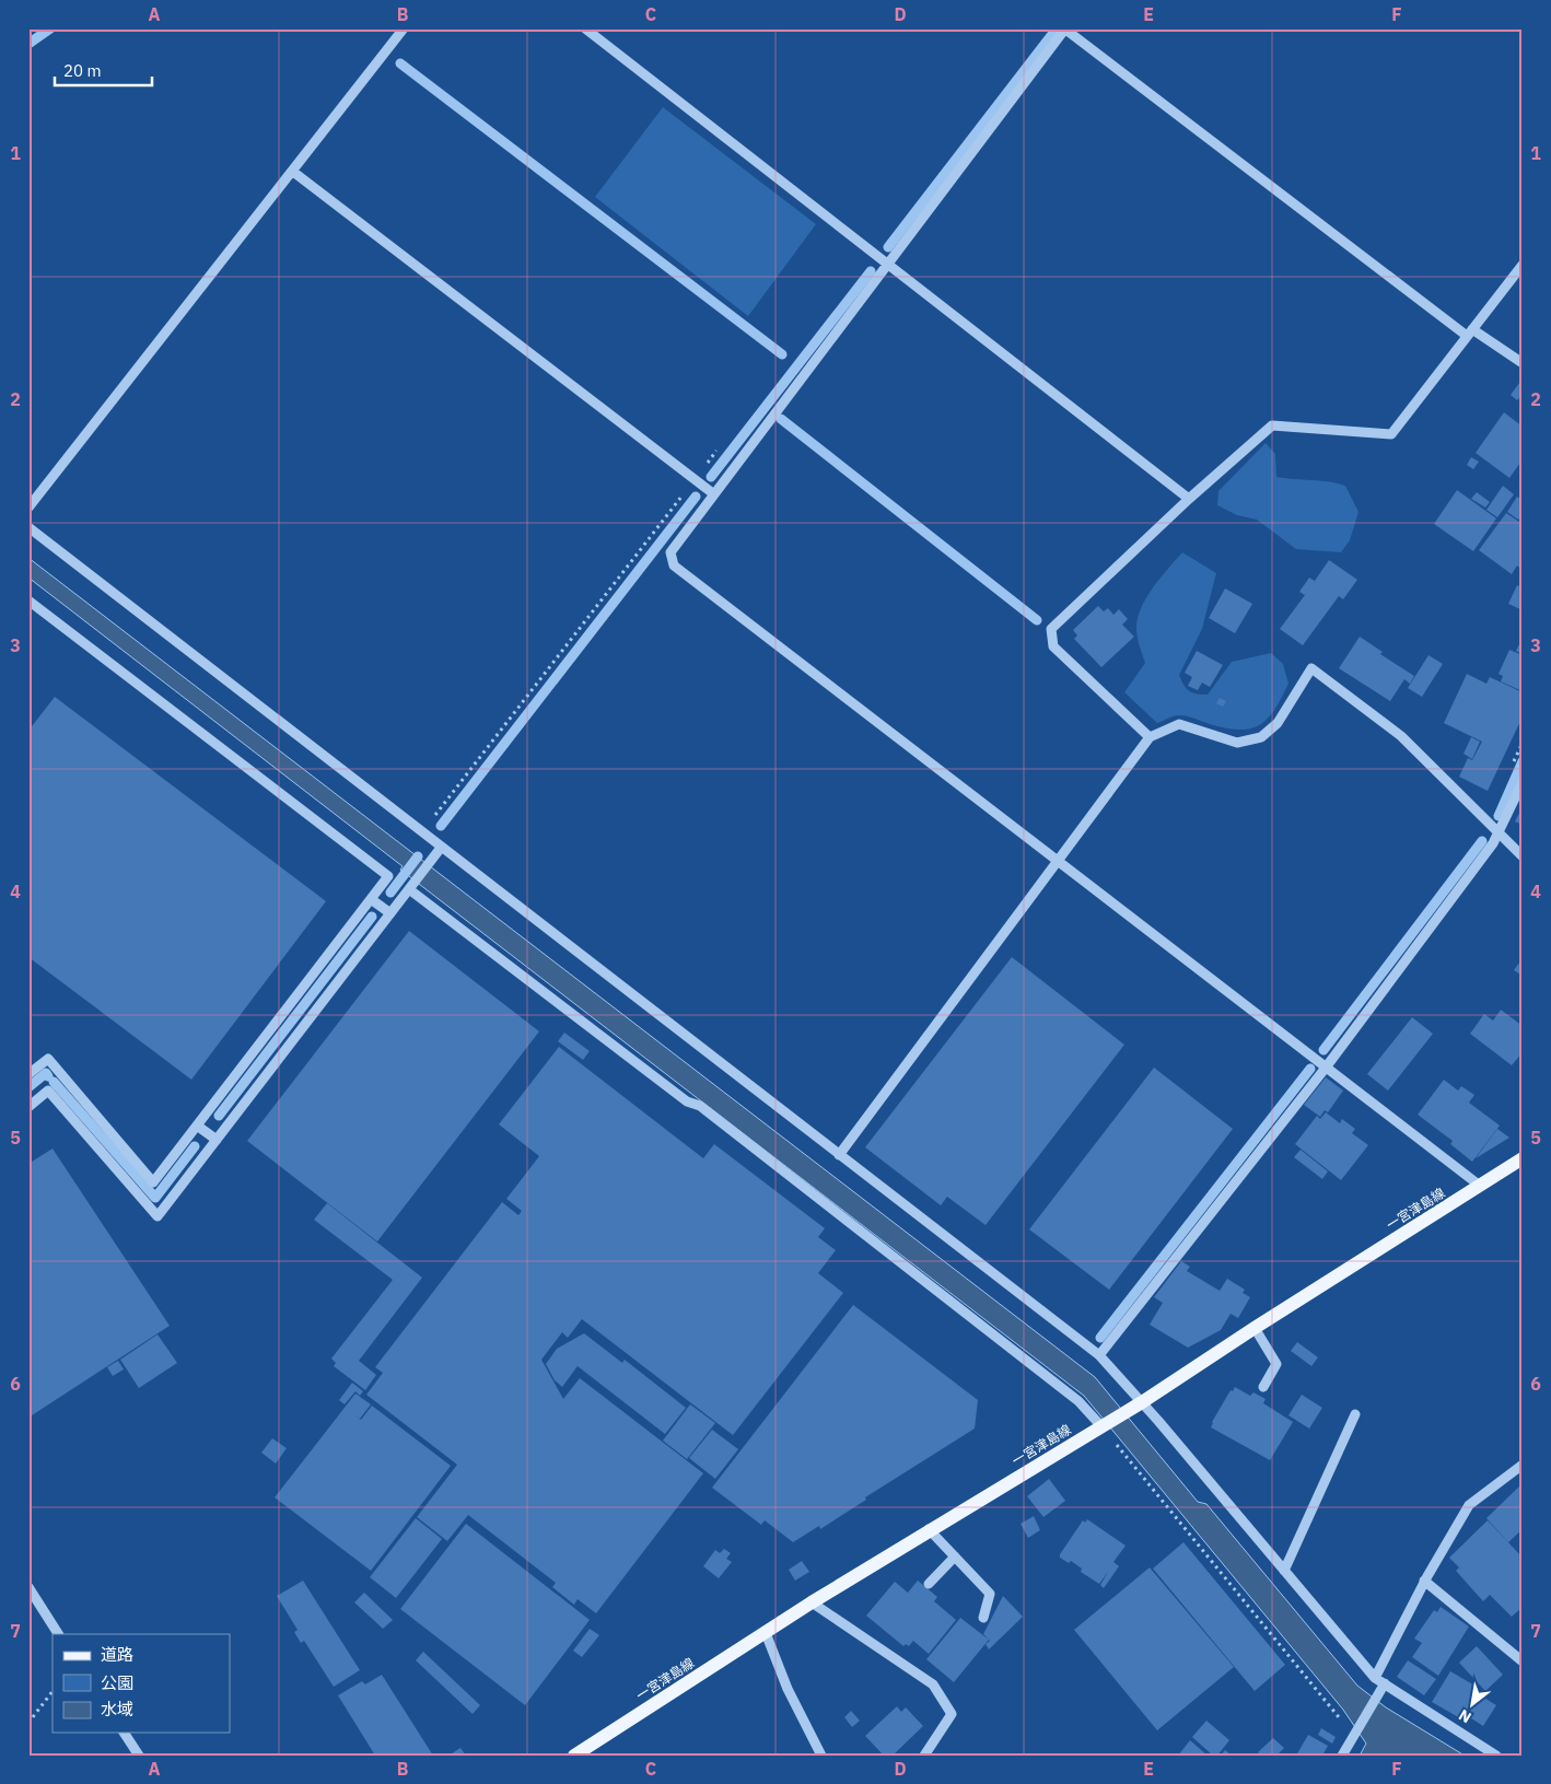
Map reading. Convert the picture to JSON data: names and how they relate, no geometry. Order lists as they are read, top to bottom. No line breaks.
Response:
{"streets":{"main road":["一宮津島線"]},"legend":["道路","公園","水域"],"scale_bar":"20 m","north":"bottom left","grid":{"columns":["A","B","C","D","E","F"],"rows":["1","2","3","4","5","6","7"]}}
